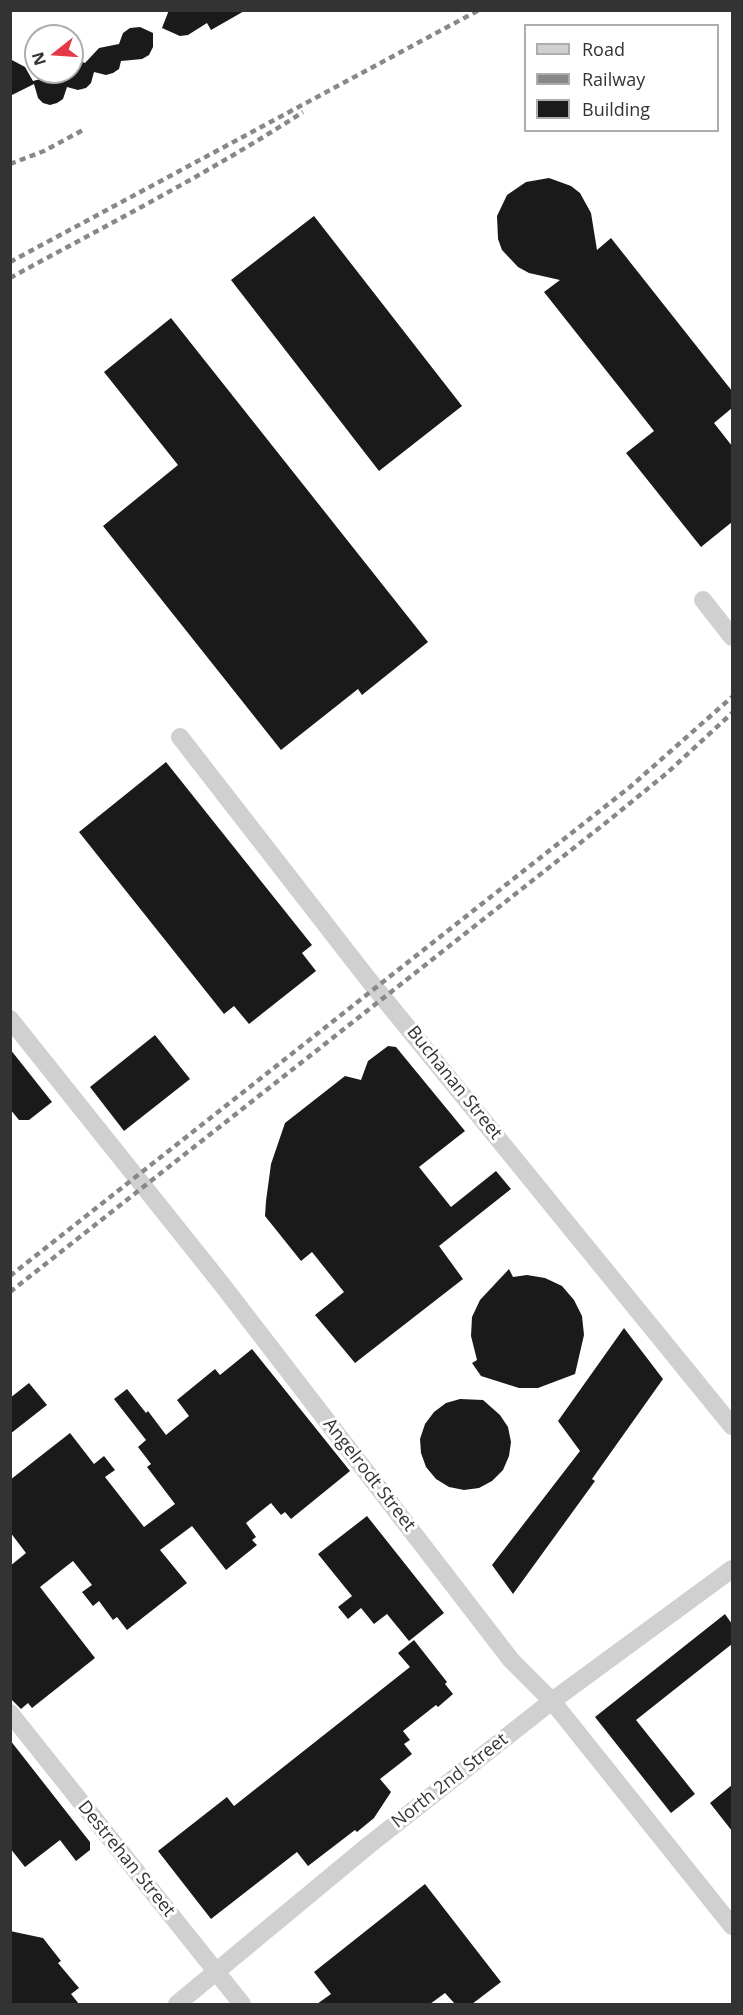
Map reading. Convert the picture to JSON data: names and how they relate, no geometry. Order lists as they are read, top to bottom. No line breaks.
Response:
{"streets":{"street":["Buchanan Street","Angelrodt Street","North 2nd Street","Destrehan Street"]},"crossings":[["Angelrodt Street","North 2nd Street"],["North 2nd Street","Destrehan Street"]],"legend":["Road","Railway","Building"],"north":"left"}
